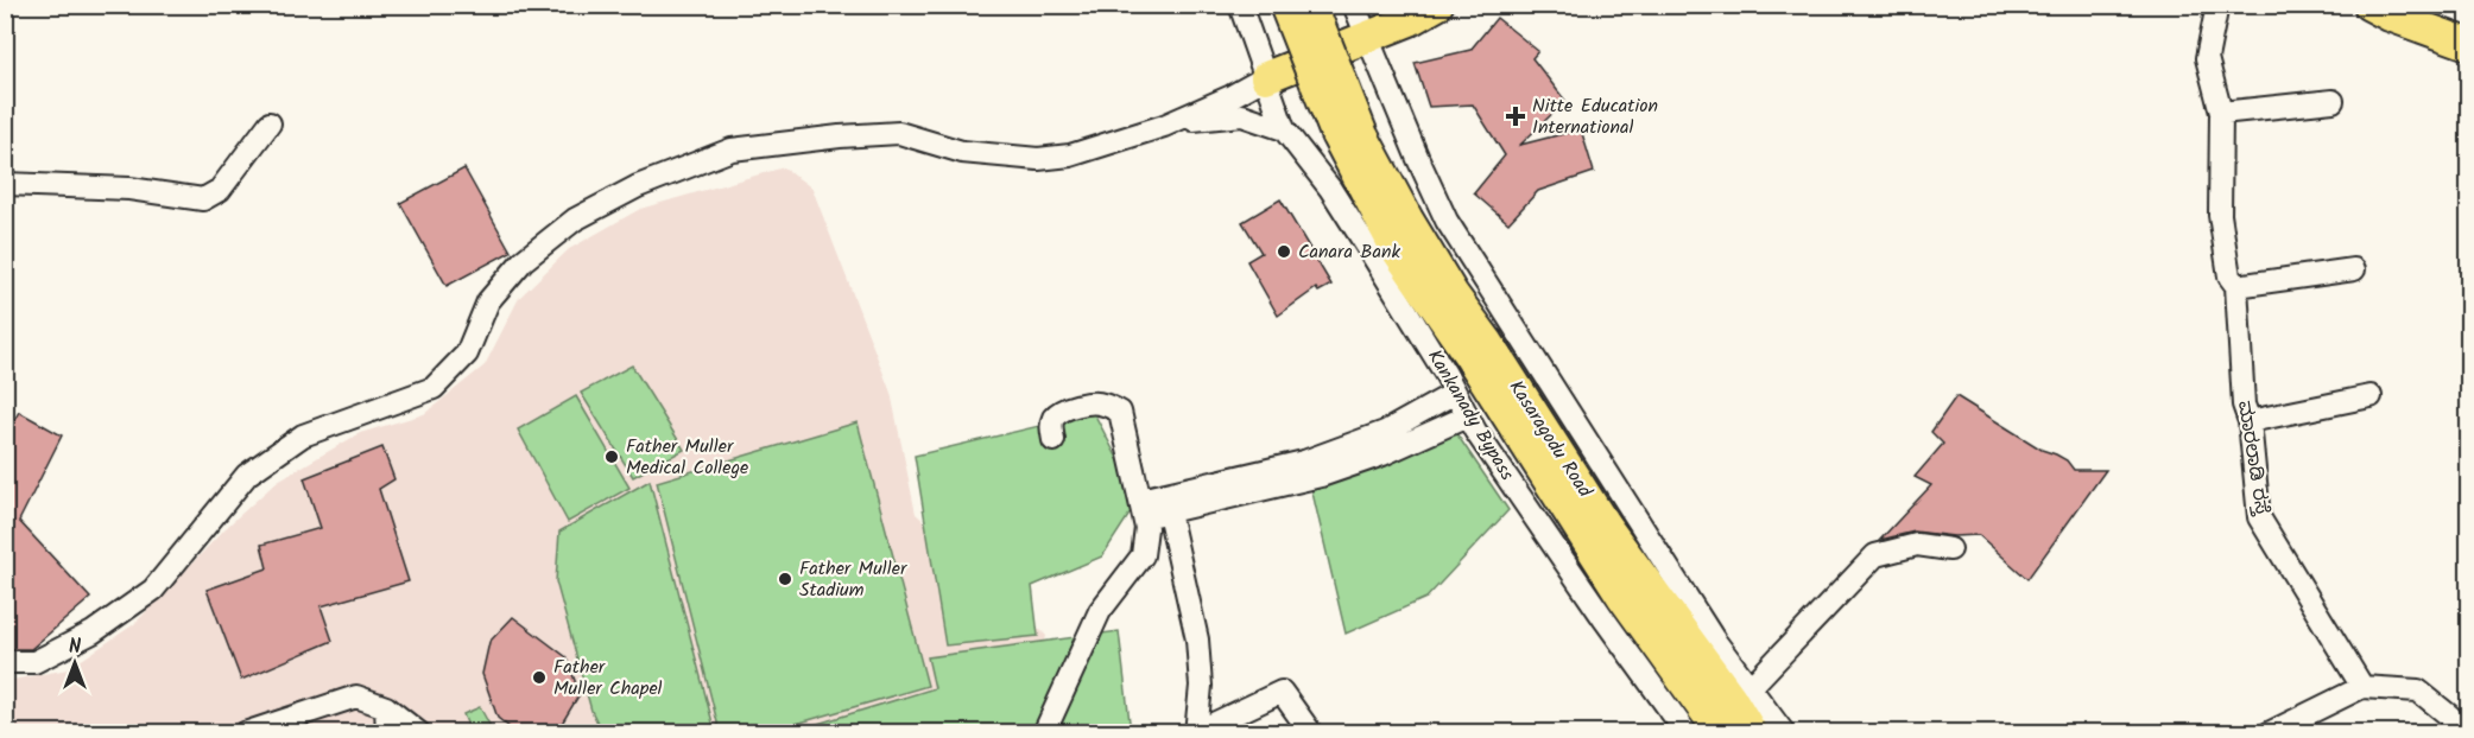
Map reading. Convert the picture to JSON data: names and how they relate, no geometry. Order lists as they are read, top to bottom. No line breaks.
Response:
{"streets":{"highway":["Kasaragodu Road"],"street":["Kankanady Bypass","ಮಾರಲಾಡಿ ರಸ್ತೆ"]},"places":{"health":["Nitte Education International"],"other":["Canara Bank","Father Muller Medical College","Father Muller Stadium","Father Muller Chapel"]},"north":"top"}
